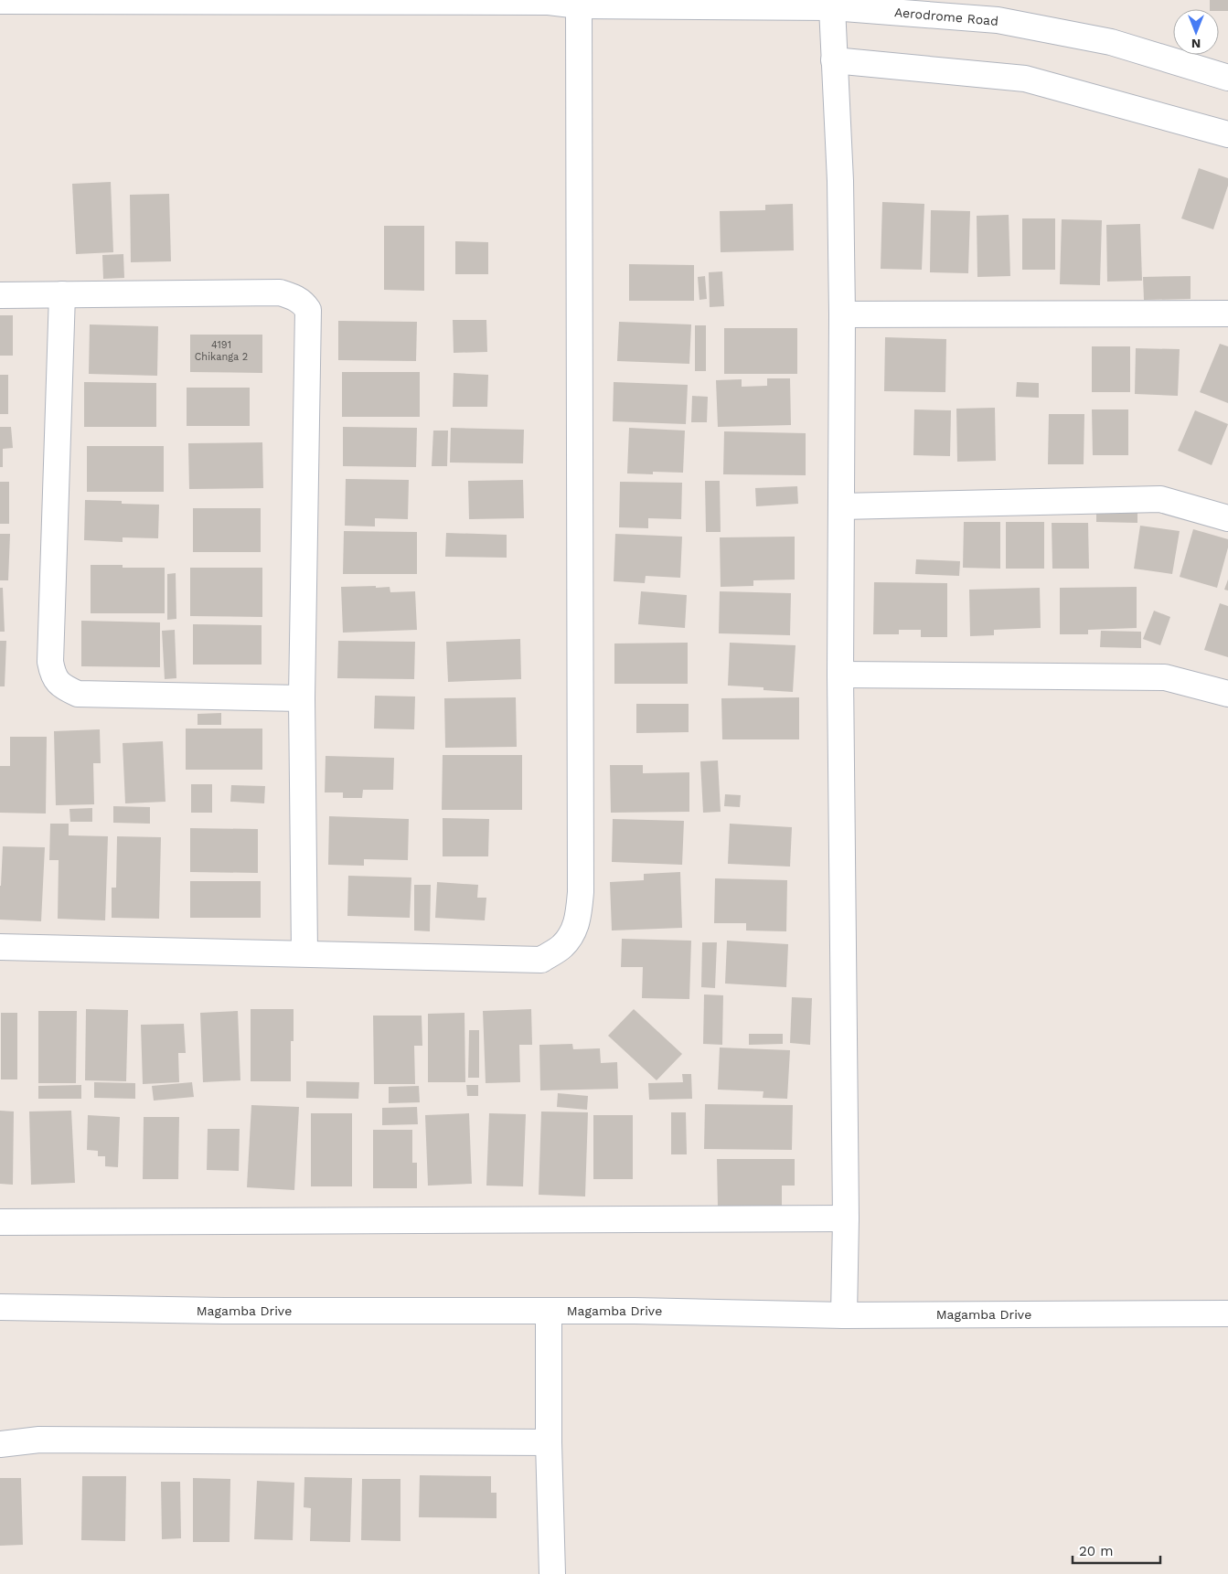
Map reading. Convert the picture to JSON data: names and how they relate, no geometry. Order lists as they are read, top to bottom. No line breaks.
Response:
{"streets":{"street":["Aerodrome Road","Magamba Drive"]},"house_numbers":["4191 Chikanga 2"],"scale_bar":"20 m","north":"bottom"}
